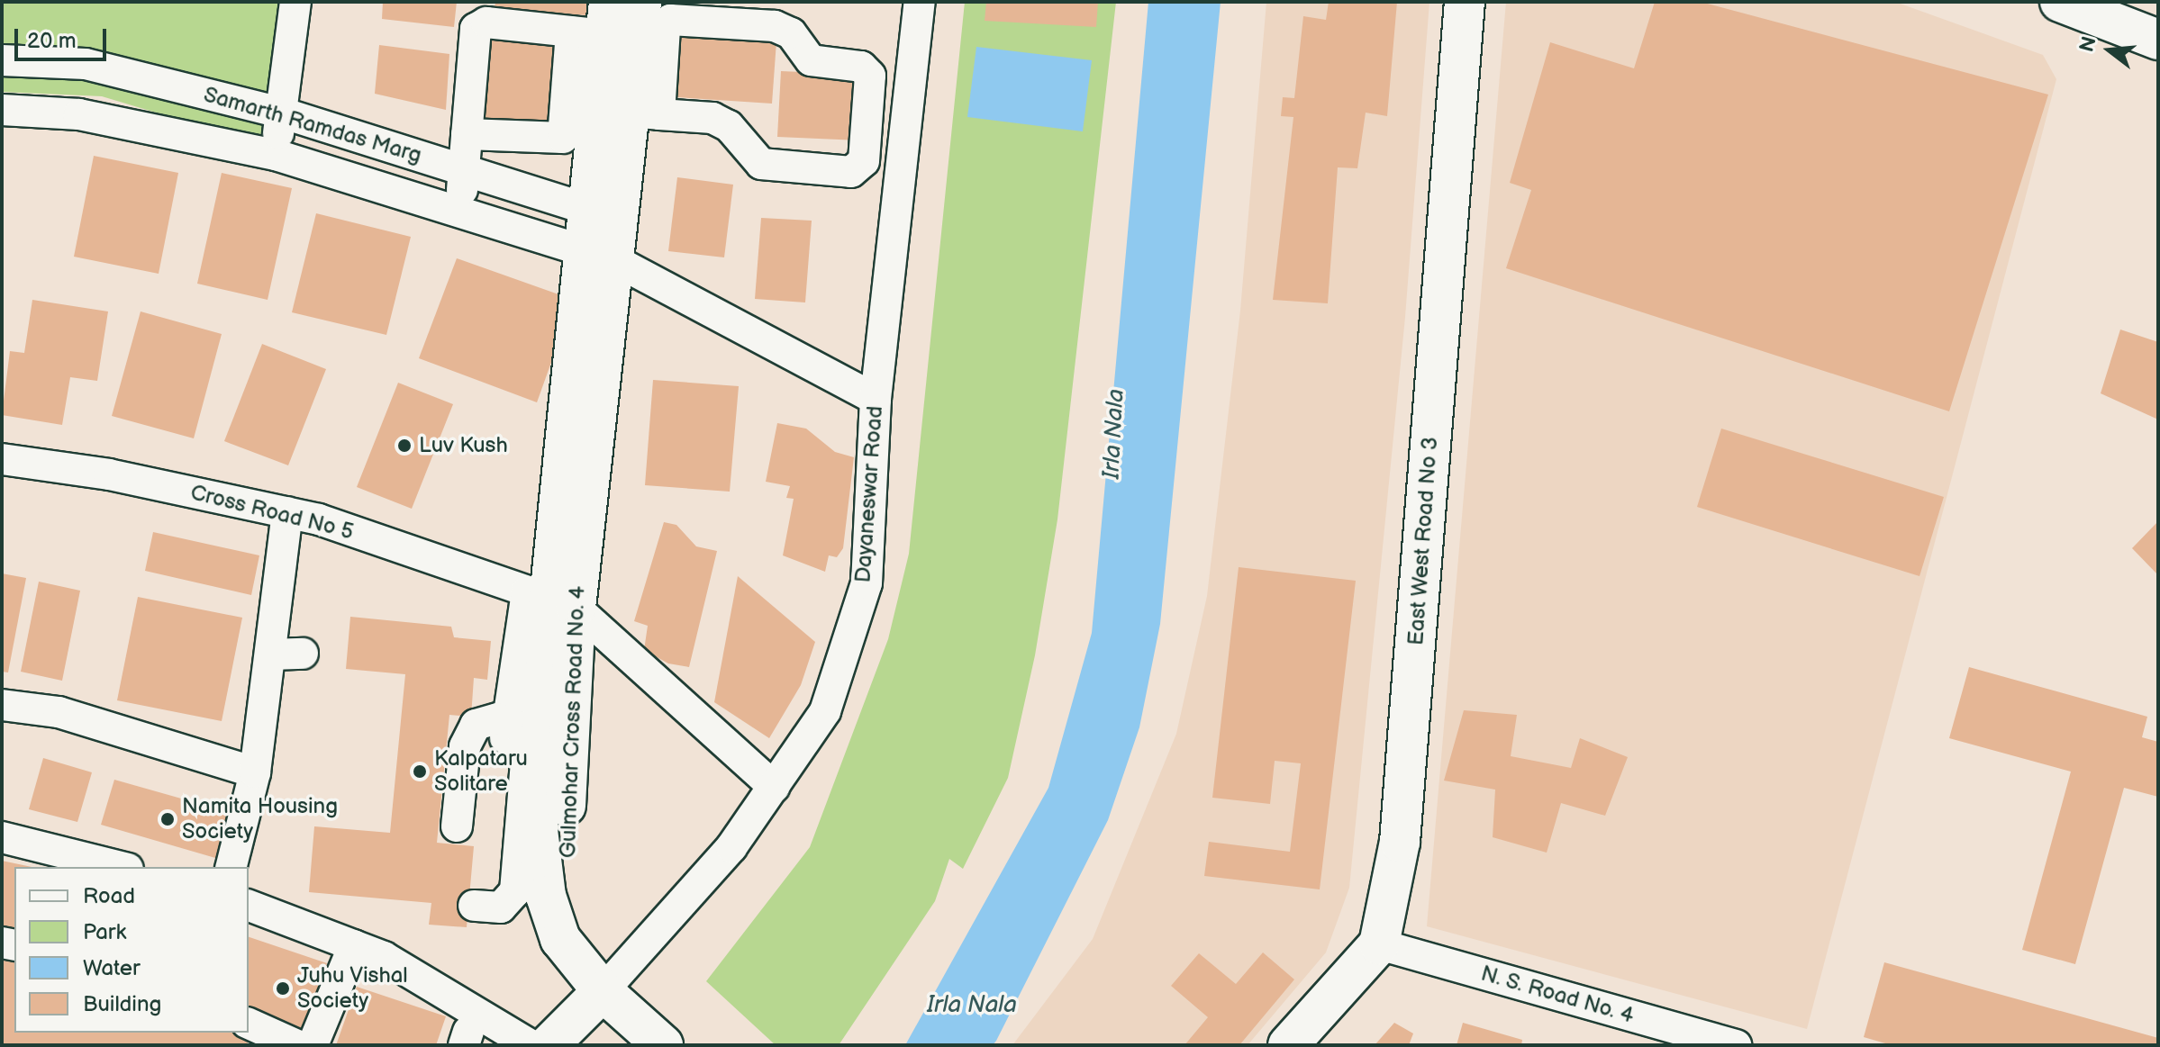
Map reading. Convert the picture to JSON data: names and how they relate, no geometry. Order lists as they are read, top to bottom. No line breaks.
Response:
{"streets":{"street":["Samarth Ramdas Marg","Dayaneswar Road","Cross Road No 5","East West Road No 3","Gulmohar Cross Road No. 4","N. S. Road No. 4"]},"crossings":[["Samarth Ramdas Marg","Dayaneswar Road"],["Samarth Ramdas Marg","Gulmohar Cross Road No. 4"],["Dayaneswar Road","Gulmohar Cross Road No. 4"],["Cross Road No 5","Gulmohar Cross Road No. 4"],["East West Road No 3","N. S. Road No. 4"]],"water":["Irla Nala"],"places":["Luv Kush","Kalpataru Solitare","Namita Housing Society","Juhu Vishal Society"],"legend":["Road","Park","Water","Building"],"scale_bar":"20 m","north":"left"}
